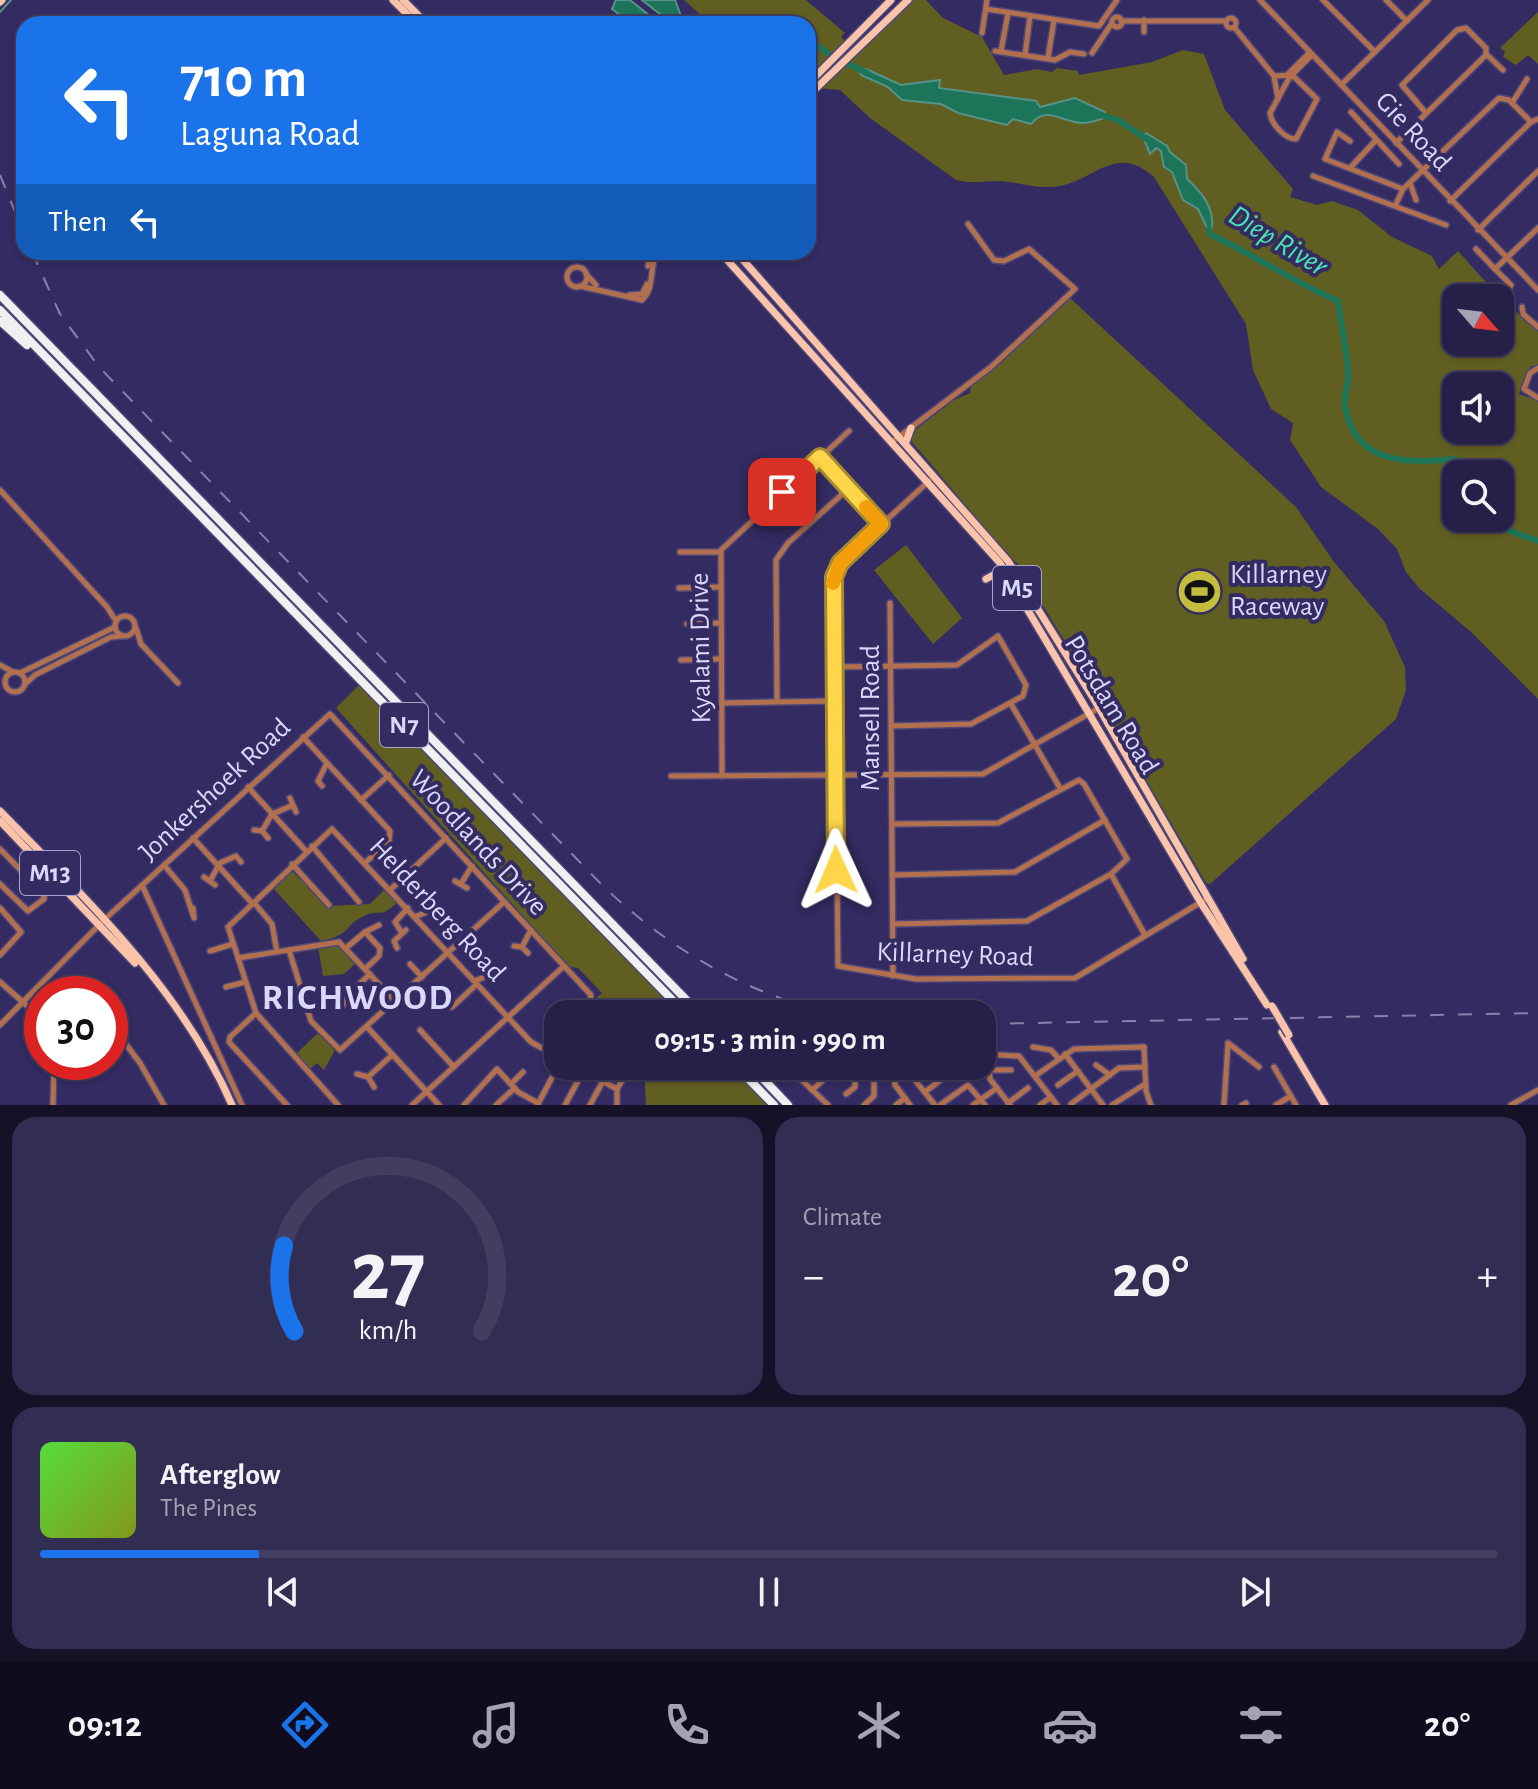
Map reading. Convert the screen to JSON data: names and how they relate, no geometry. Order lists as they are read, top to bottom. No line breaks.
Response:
{"streets":{"highway":["N7"],"main road":["M5","Potsdam Road","M13"],"street":["Gie Road","Kyalami Drive","Mansell Road","Jonkershoek Road","Woodlands Drive","Helderberg Road","Killarney Road"]},"crossings":[["Potsdam Road","Killarney Road"],["Mansell Road","Killarney Road"],["Jonkershoek Road","Woodlands Drive"],["Jonkershoek Road","M13"]],"districts":["RICHWOOD"],"water":["Diep River"],"places":{"sports":["Killarney Raceway"]},"north":"bottom right","page":{"turn":["710 m","Laguna Road"],"then":"Then","limit":"30","trip":"09:15 · 3 min · 990 m","tile":"Climate","heat":["−","20°","+"],"song":["Afterglow","The Pines"],"tabs":["09:12","20°"],"gauge":["27","km/h"]}}
